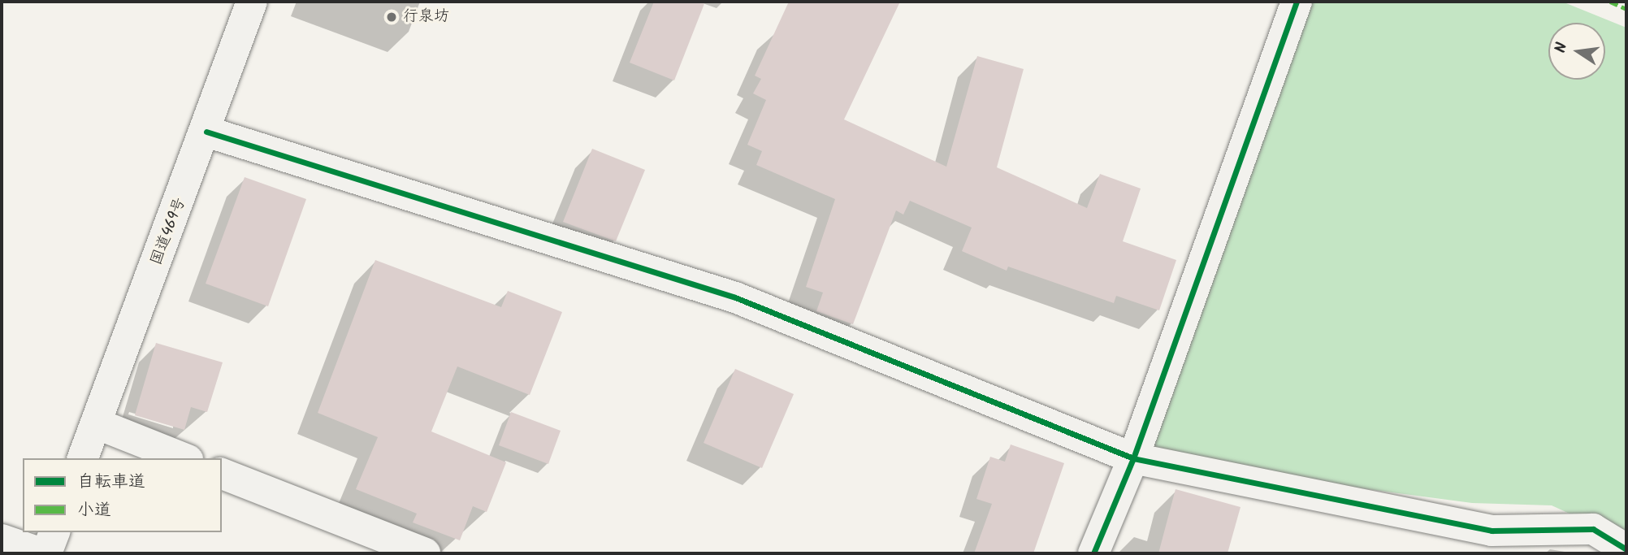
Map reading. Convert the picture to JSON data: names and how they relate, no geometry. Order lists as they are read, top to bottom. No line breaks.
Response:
{"streets":{"main road":["国道469号"]},"places":["行泉坊"],"legend":["自転車道","小道"],"north":"left"}
